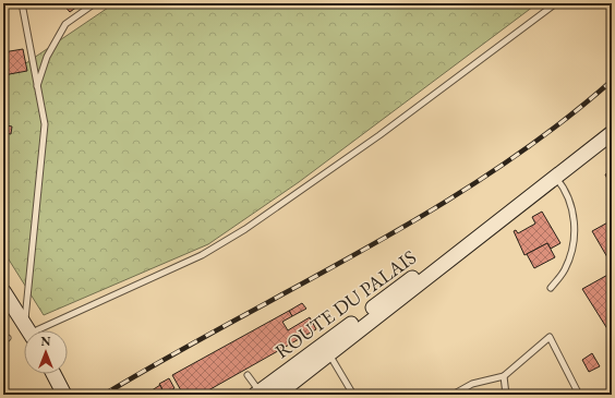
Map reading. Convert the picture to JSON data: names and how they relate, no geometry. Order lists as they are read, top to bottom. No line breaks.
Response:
{"streets":{"main road":["ROUTE DU PALAIS"]},"north":"top"}
